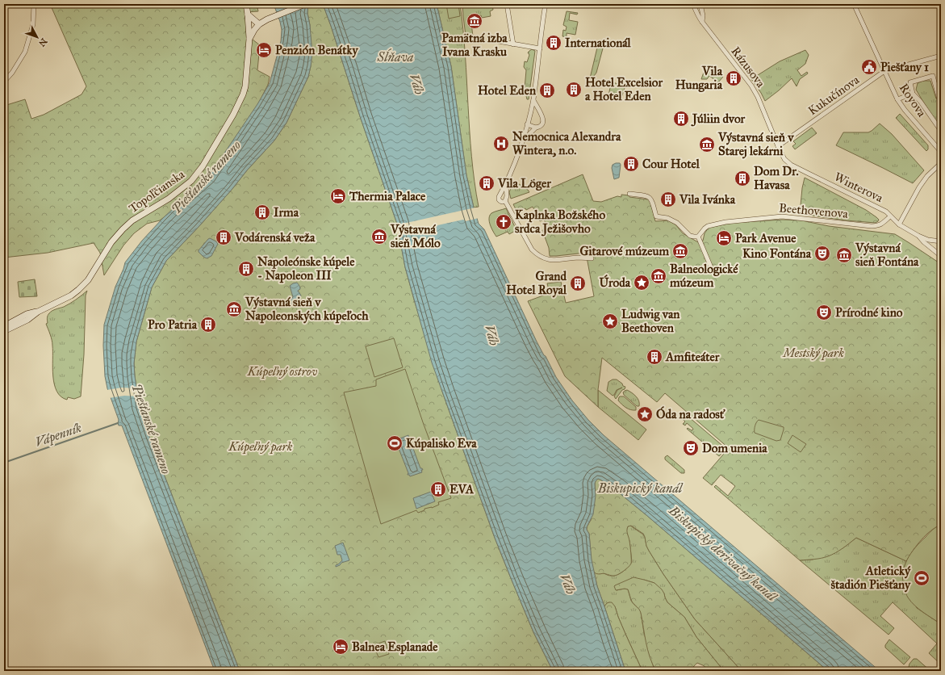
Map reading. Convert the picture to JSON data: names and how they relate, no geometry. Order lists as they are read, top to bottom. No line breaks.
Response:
{"streets":{"main road":["Topoľčianska"],"street":["Rázusova","Kukučínova","Royova","Winterova","Beethovenova"]},"crossings":[["Rázusova","Kukučínova"],["Rázusova","Winterova"],["Kukučínova","Royova"],["Kukučínova","Winterova"],["Winterova","Beethovenova"]],"water":["Sĺňava","Váh","Piešťanské rameno","Vápenník","Biskupický kanál","Biskupický derivačný kanál"],"parks":["Mestský park","Kúpeľný ostrov","Kúpeľný park"],"places":{"museum":["Pamätná izba Ivana Krasku","Výstavná sieň v Starej lekárni","Výstavná sieň Mólo","Gitarové múzeum","Výstavná sieň Fontána","Balneologické múzeum","Výstavná sieň v Napoleonských kúpeľoch"],"building":["Internationál","Vila Hungaria","Hotel Excelsior a Hotel Eden","Hotel Eden","Júliin dvor","Cour Hotel","Dom Dr. Havasa","Vila Löger","Vila Ivánka","Irma","Vodárenská veža","Napoleónske kúpele - Napoleon III","Grand Hotel Royal","Pro Patria","Amfiteáter","EVA"],"hotel":["Penzión Benátky","Thermia Palace","Park Avenue","Balnea Esplanade"],"public building":["Piešťany 1"],"hospital":["Nemocnica Alexandra Wintera, n.o."],"church":["Kaplnka Božského srdca Ježišovho"],"theatre":["Kino Fontána","Prírodné kino","Dom umenia"],"place":["Úroda","Ludwig van Beethoven","Óda na radosť"],"sports":["Kúpalisko Eva","Atletický štadión Piešťany"]},"north":"bottom right"}
